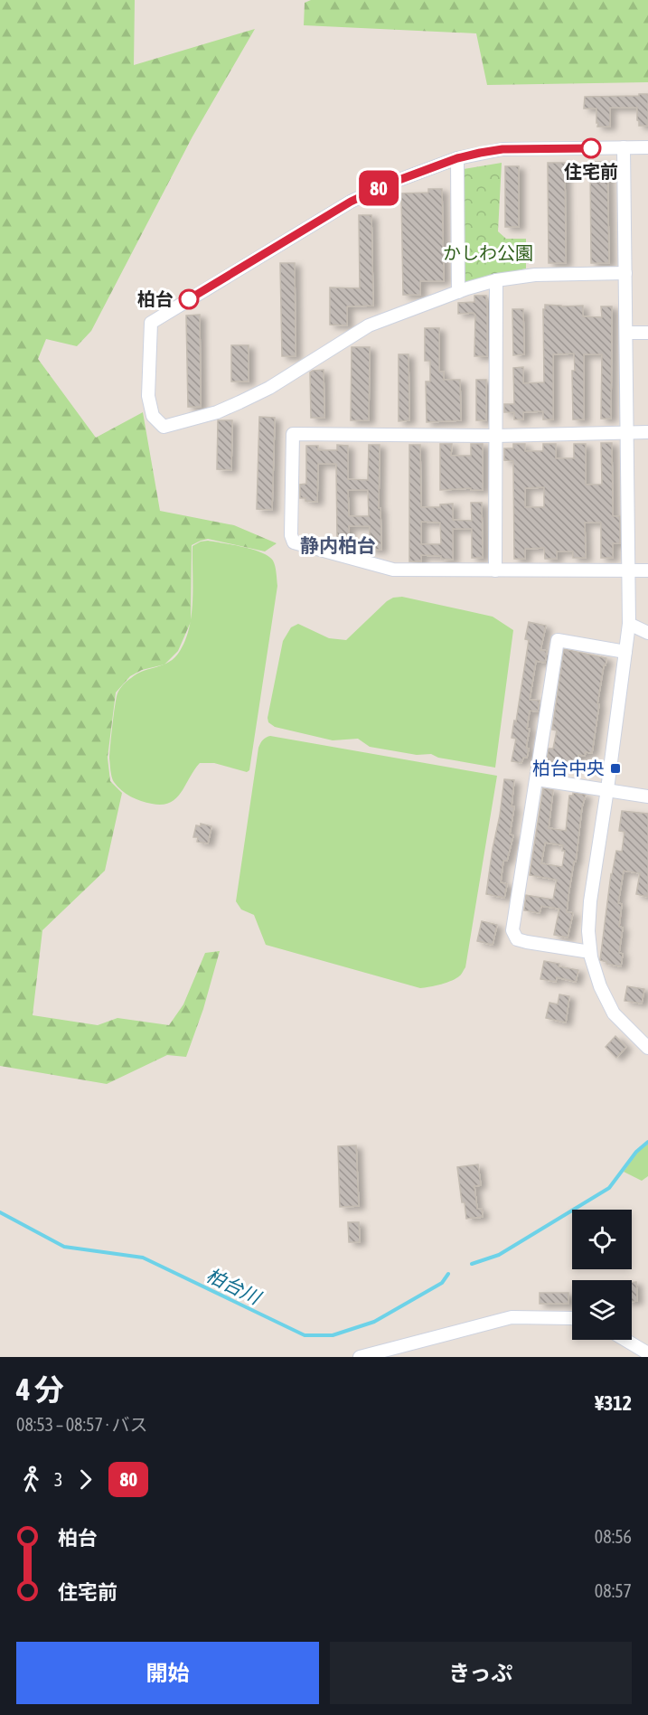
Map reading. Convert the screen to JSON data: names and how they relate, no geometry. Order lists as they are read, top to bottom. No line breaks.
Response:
{"districts":["静内柏台"],"water":["柏台川"],"parks":["かしわ公園"],"places":{"other":["住宅前","柏台"],"transit":["柏台中央"]},"lines":["bus line 80"],"page":{"on_map":"80","heading":["4 分","08:53 – 08:57 · バス","¥312"],"legs":["3","80"],"list":[{"name":"柏台","value":"08:56"},{"name":"住宅前","value":"08:57"}],"buttons":["開始","きっぷ"]}}
